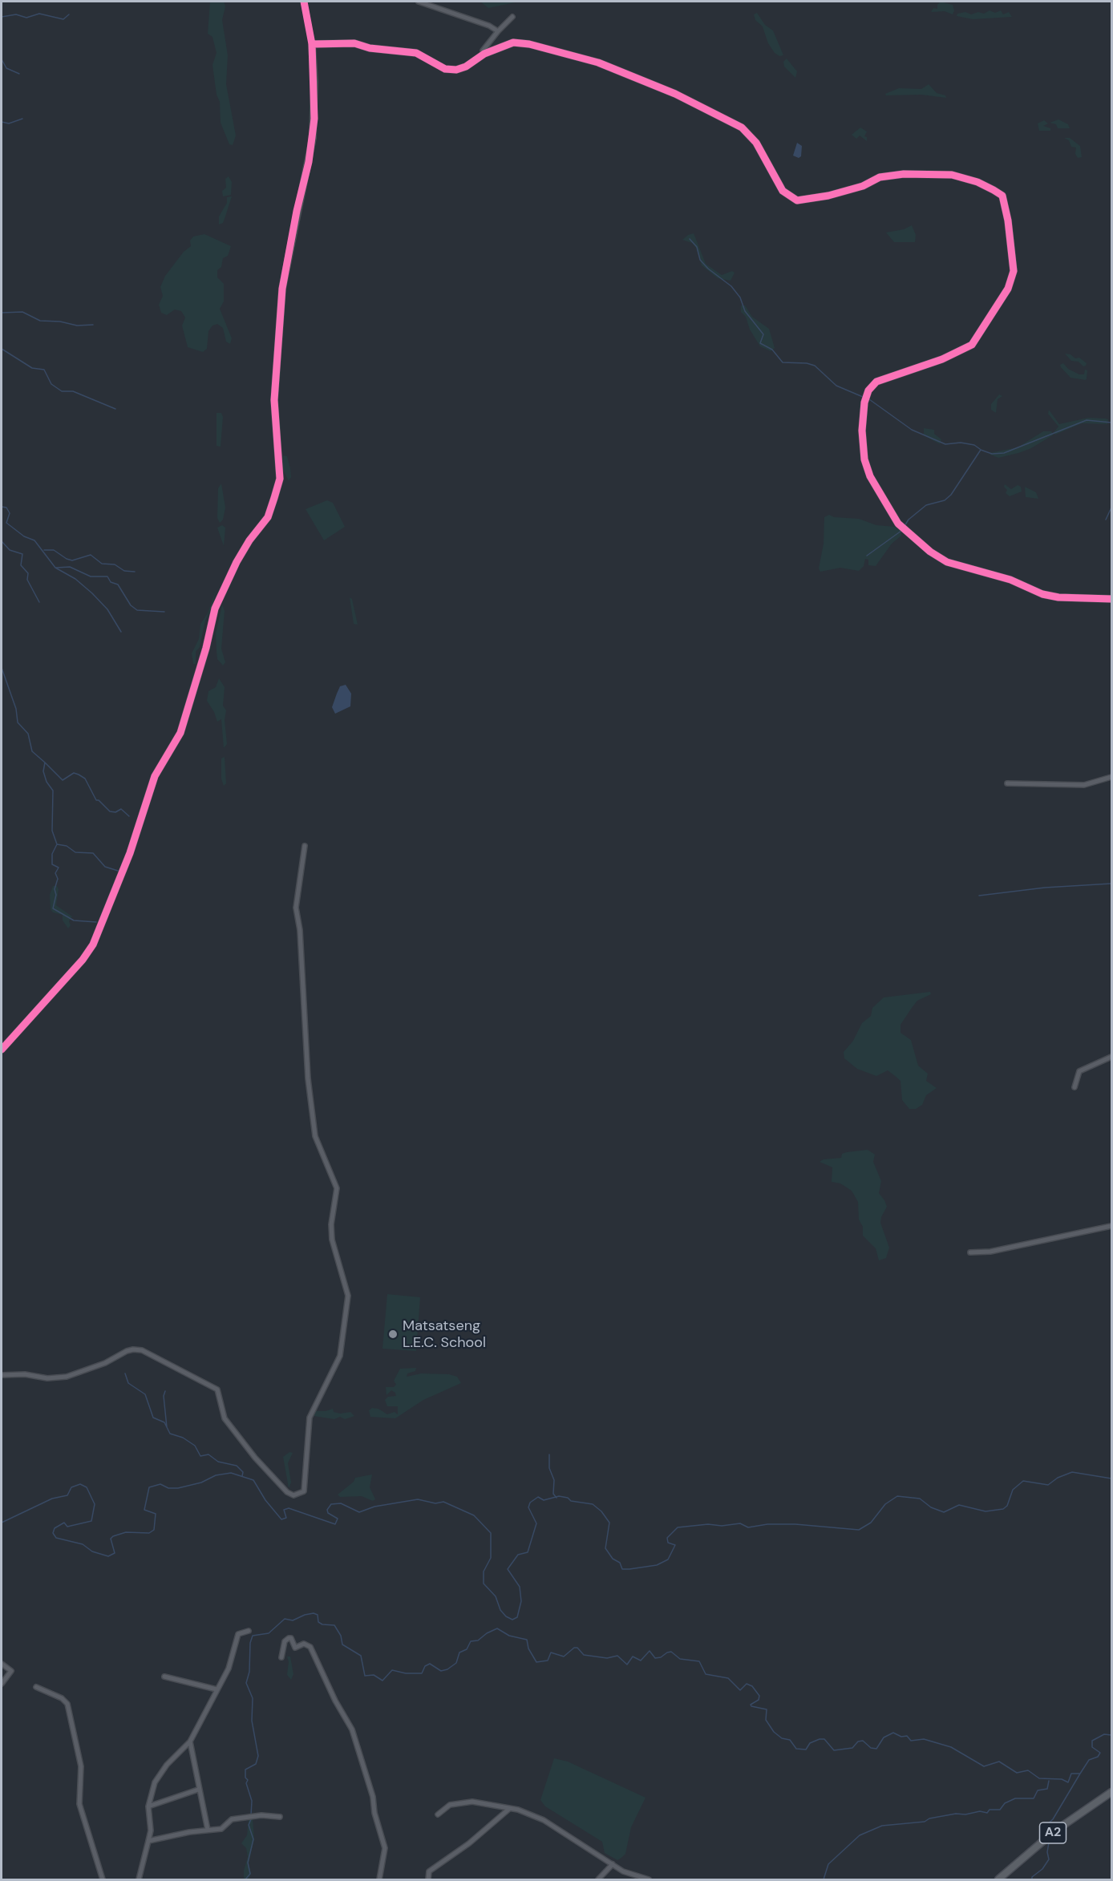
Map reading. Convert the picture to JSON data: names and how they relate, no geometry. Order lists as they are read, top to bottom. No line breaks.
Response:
{"streets":{"main road":["A2"]},"places":["Matsatseng L.E.C. School"]}
